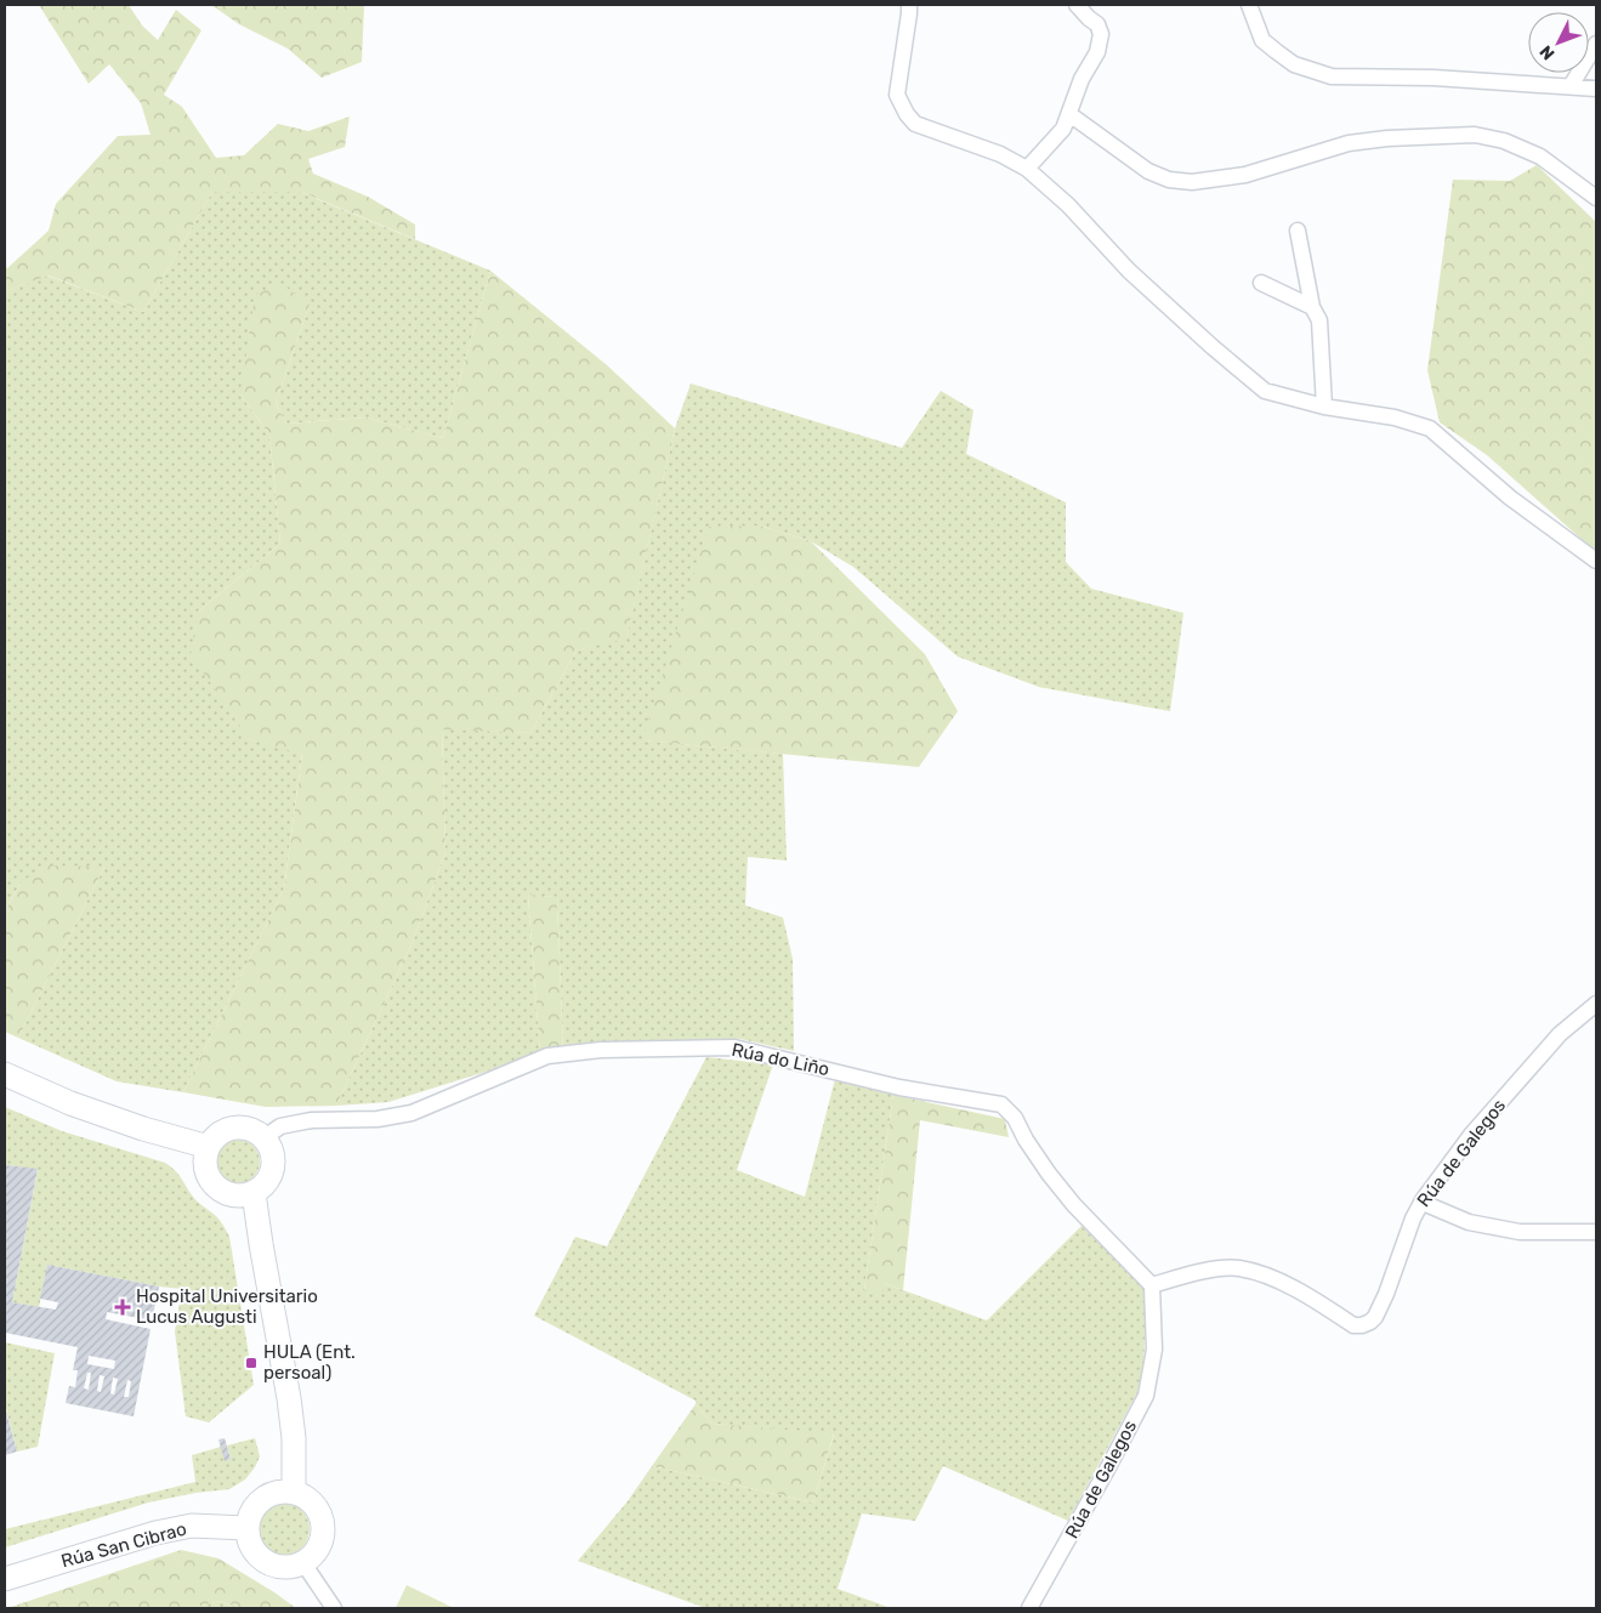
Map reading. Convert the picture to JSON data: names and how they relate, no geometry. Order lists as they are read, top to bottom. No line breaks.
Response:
{"streets":{"street":["Rúa do Liño","Rúa de Galegos","Rúa San Cibrao"]},"crossings":[["Rúa do Liño","Rúa de Galegos"]],"places":{"health":["Hospital Universitario Lucus Augusti"],"transit":["HULA (Ent. persoal)"]},"north":"bottom left"}
